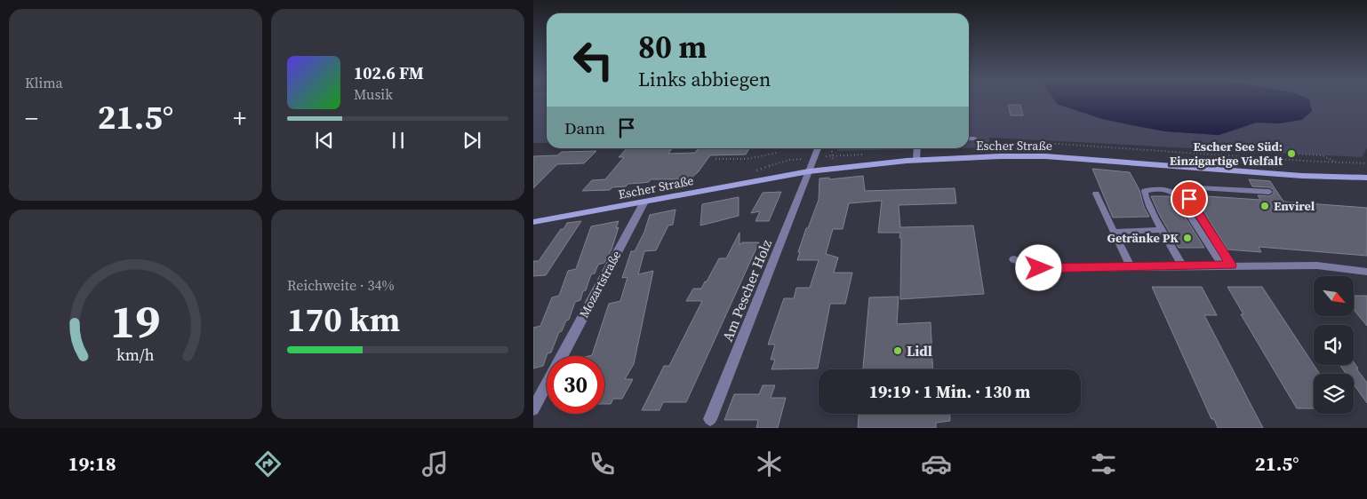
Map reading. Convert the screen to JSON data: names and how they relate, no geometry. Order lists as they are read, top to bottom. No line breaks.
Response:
{"streets":{"main road":["Escher Straße"],"street":["Mozartstraße","Am Pescher Holz"]},"crossings":[["Escher Straße","Mozartstraße"],["Escher Straße","Am Pescher Holz"]],"places":["Escher See Süd: Einzigartige Vielfalt","Envirel","Getränke PK","Lidl"],"north":"bottom right","page":{"tile":["Klima",["Reichweite · 34%","170 km"]],"turn":["80 m","Links abbiegen"],"song":["102.6 FM","Musik"],"heat":["−","21.5°","+"],"then":"Dann","limit":"30","trip":"19:19 · 1 Min. · 130 m","tabs":["19:18","21.5°"],"gauge":["19","km/h"]}}
